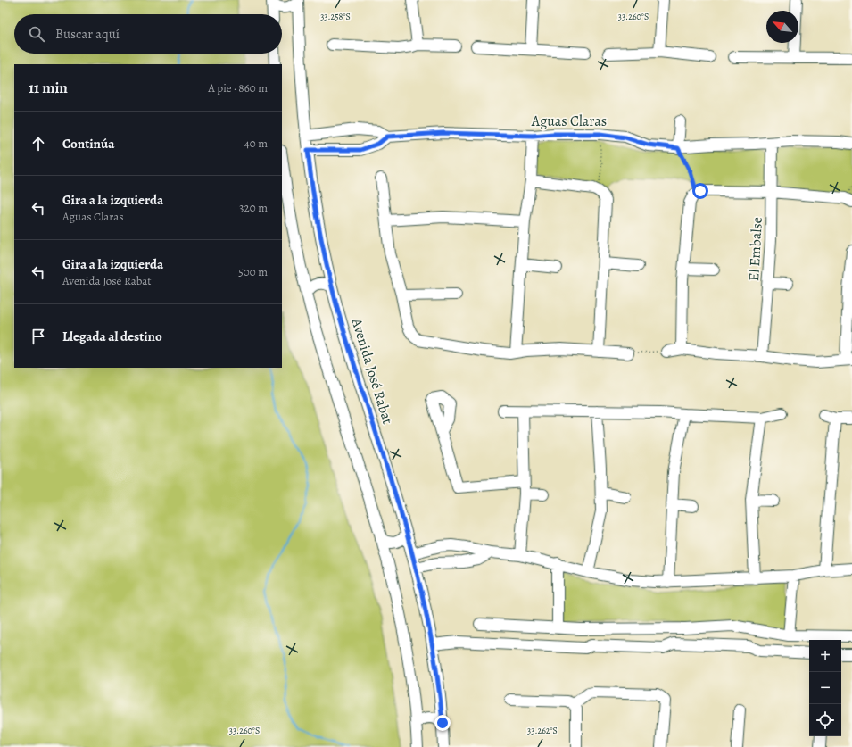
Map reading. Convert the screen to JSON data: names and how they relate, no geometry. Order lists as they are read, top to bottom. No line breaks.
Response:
{"streets":{"street":["Aguas Claras","El Embalse","Avenida José Rabat"]},"crossings":[["Aguas Claras","El Embalse"],["Aguas Claras","Avenida José Rabat"]],"north":"top left","page":{"search":"Buscar aquí","heading":["11 min","A pie · 860 m"],"list":[["Continúa","40 m"],["Gira a la izquierda","Aguas Claras","320 m"],["Gira a la izquierda","Avenida José Rabat","500 m"],"Llegada al destino"],"map_buttons":["+","−"]},"coordinates":["33.258°S","33.260°S","33.262°S"]}
